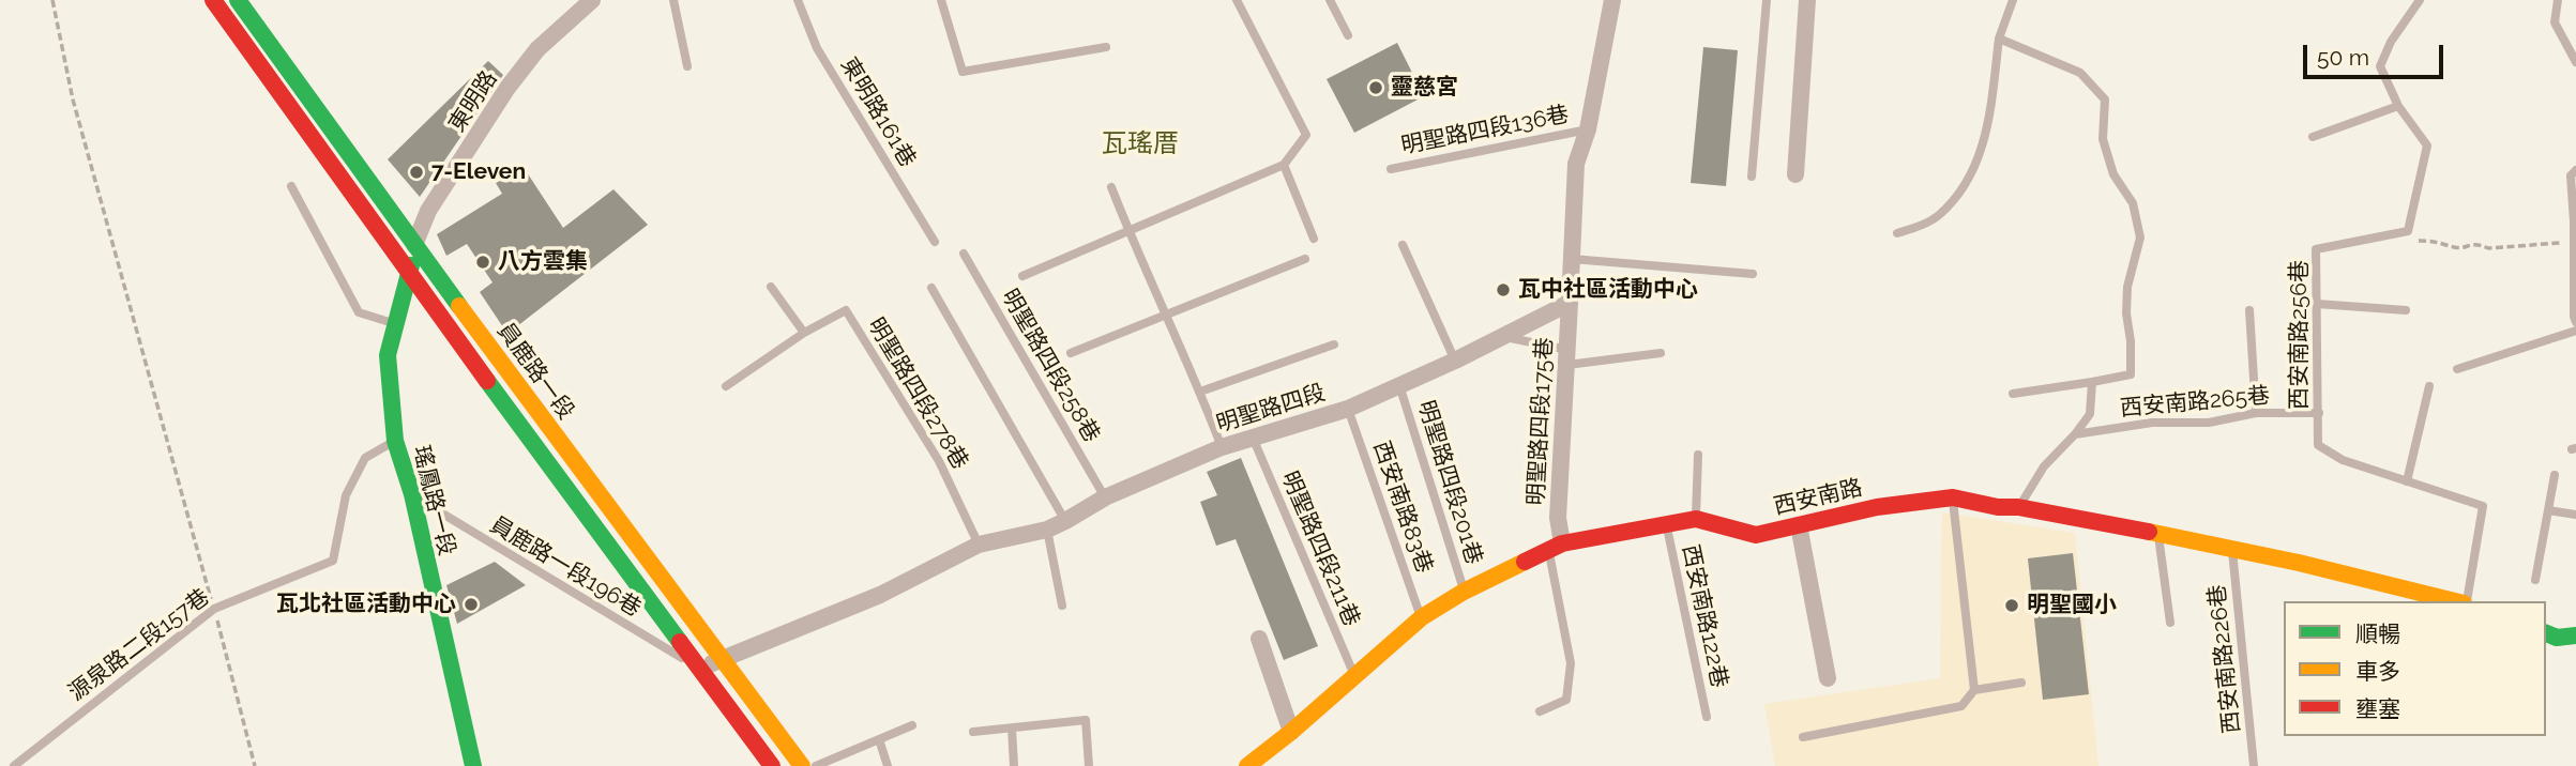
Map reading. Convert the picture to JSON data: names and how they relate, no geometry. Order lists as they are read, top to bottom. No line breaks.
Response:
{"streets":{"main road":["員鹿路一段","西安南路","瑤鳳路一段"],"street":["東明路","明聖路四段","明聖路四段175巷"],"lane":["東明路161巷","明聖路四段136巷","西安南路256巷","明聖路四段258巷","明聖路四段278巷","西安南路265巷","明聖路四段201巷","西安南路83巷","明聖路四段211巷","員鹿路一段196巷","西安南路122巷","源泉路二段157巷","西安南路226巷"]},"crossings":[["東明路","員鹿路一段"],["東明路","瑤鳳路一段"],["西安南路256巷","西安南路265巷"],["明聖路四段258巷","明聖路四段"],["員鹿路一段","明聖路四段"],["員鹿路一段","瑤鳳路一段"],["員鹿路一段","員鹿路一段196巷"],["明聖路四段278巷","明聖路四段"],["明聖路四段","明聖路四段175巷"],["明聖路四段","明聖路四段201巷"],["明聖路四段","西安南路83巷"],["明聖路四段","明聖路四段211巷"],["明聖路四段","員鹿路一段196巷"],["明聖路四段175巷","西安南路"],["明聖路四段201巷","西安南路"],["西安南路","西安南路83巷"],["西安南路","明聖路四段211巷"],["西安南路","西安南路122巷"],["西安南路","西安南路226巷"],["瑤鳳路一段","員鹿路一段196巷"],["瑤鳳路一段","源泉路二段157巷"]],"districts":["瓦瑤厝"],"places":["靈慈宮","7-Eleven","八方雲集","瓦中社區活動中心","瓦北社區活動中心","明聖國小"],"legend":["順暢","車多","壅塞"],"scale_bar":"50 m"}
